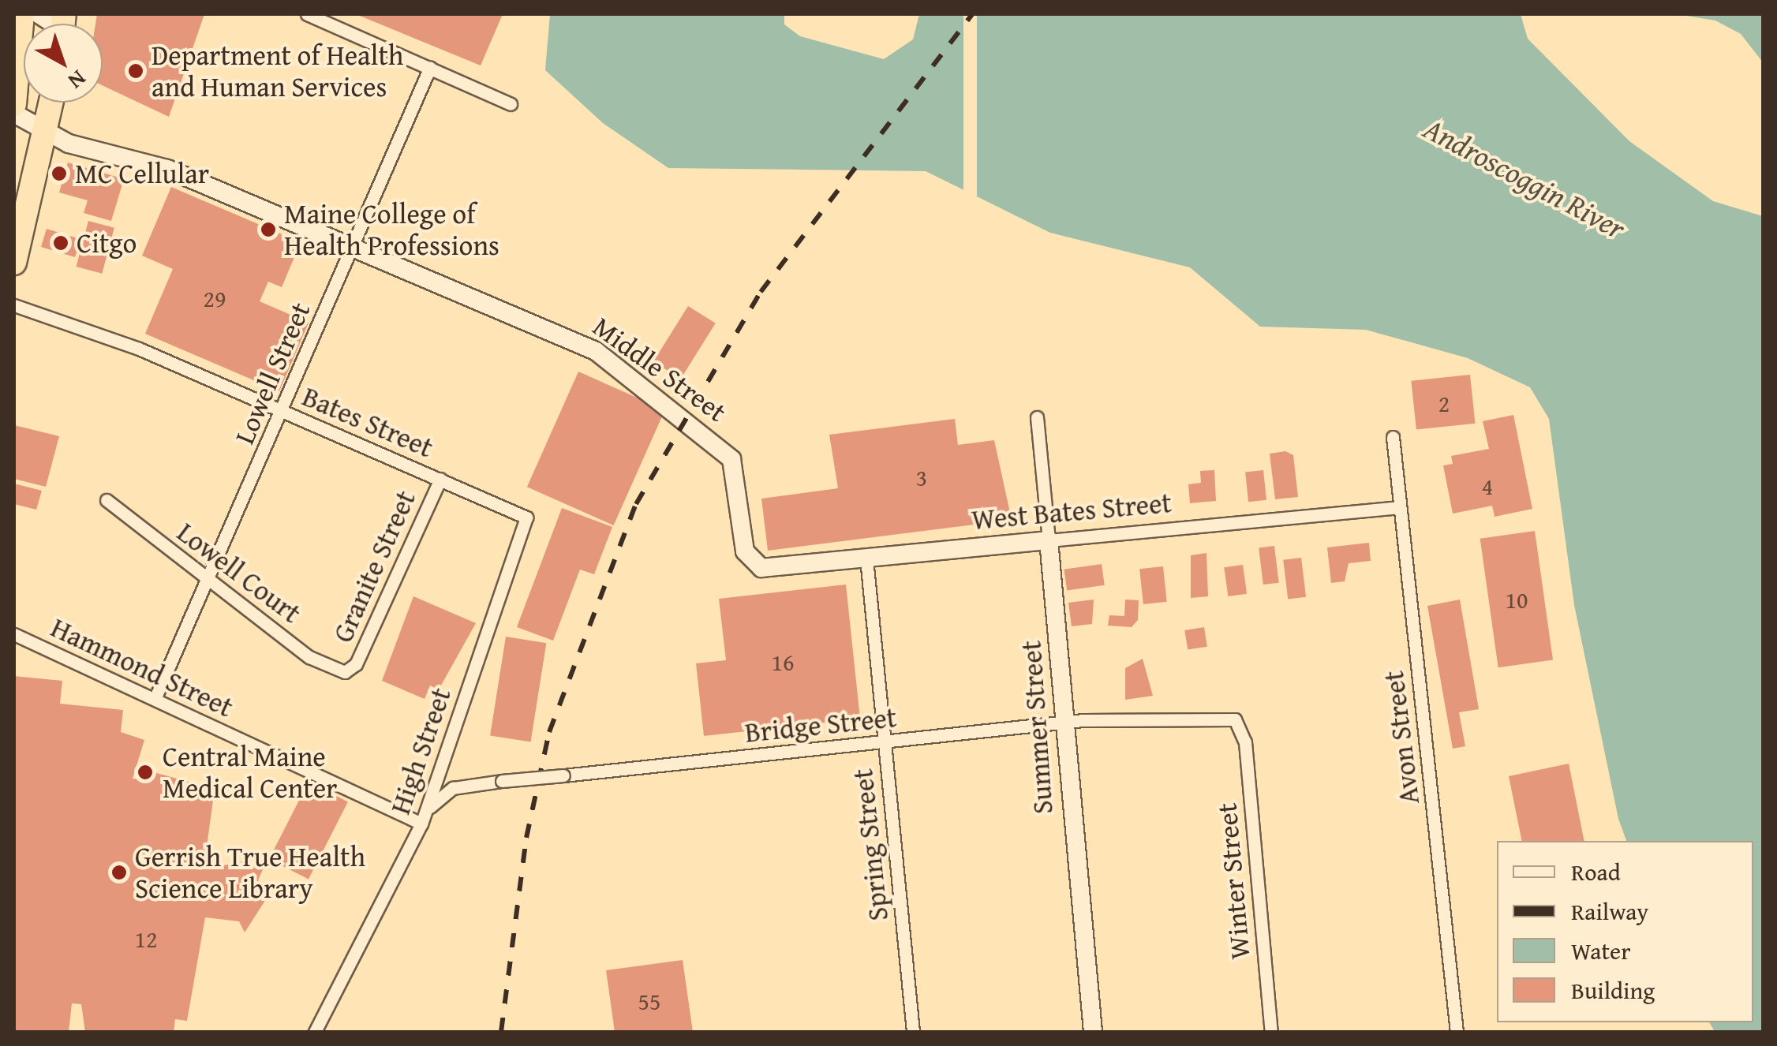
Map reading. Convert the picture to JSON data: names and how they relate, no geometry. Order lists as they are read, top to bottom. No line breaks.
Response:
{"streets":{"street":["Middle Street","Lowell Street","Bates Street","West Bates Street","Granite Street","Lowell Court","Hammond Street","Bridge Street","Summer Street","Avon Street","High Street","Spring Street","Winter Street"]},"crossings":[["Middle Street","Lowell Street"],["Middle Street","West Bates Street"],["Lowell Street","Bates Street"],["Lowell Street","Lowell Court"],["Lowell Street","Hammond Street"],["Bates Street","Granite Street"],["Bates Street","High Street"],["West Bates Street","Summer Street"],["West Bates Street","Avon Street"],["West Bates Street","Spring Street"],["Granite Street","Lowell Court"],["Hammond Street","Bridge Street"],["Hammond Street","High Street"],["Bridge Street","Summer Street"],["Bridge Street","High Street"],["Bridge Street","Spring Street"],["Bridge Street","Winter Street"]],"water":["Androscoggin River"],"places":["Department of Health and Human Services","MC Cellular","Maine College of Health Professions","Citgo","Central Maine Medical Center","Gerrish True Health Science Library"],"house_numbers":["29","2","3","4","10","16","12","55"],"legend":["Road","Railway","Water","Building"],"north":"bottom right"}
